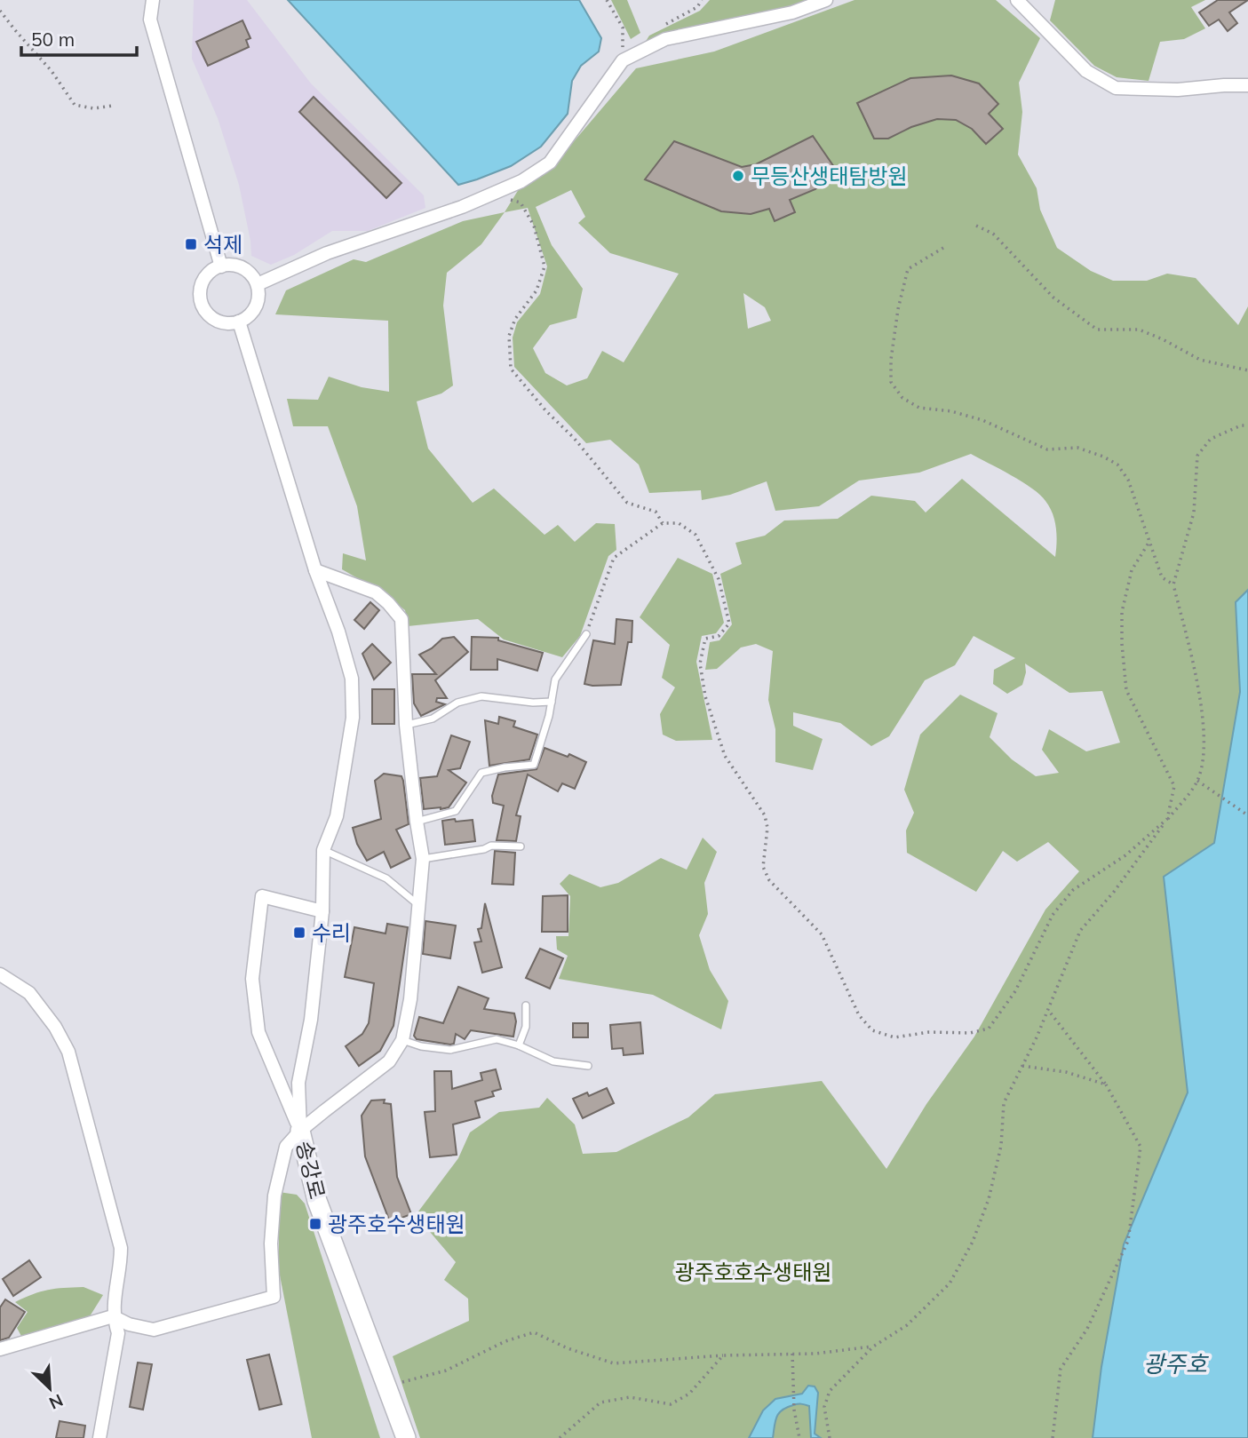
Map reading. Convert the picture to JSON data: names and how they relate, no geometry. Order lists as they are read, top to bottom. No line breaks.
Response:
{"streets":{"main road":["송강로"]},"water":["광주호"],"parks":["광주호호수생태원"],"places":{"other":["무등산생태탐방원"],"transit":["석제","수리","광주호수생태원"]},"scale_bar":"50 m","north":"bottom right"}
